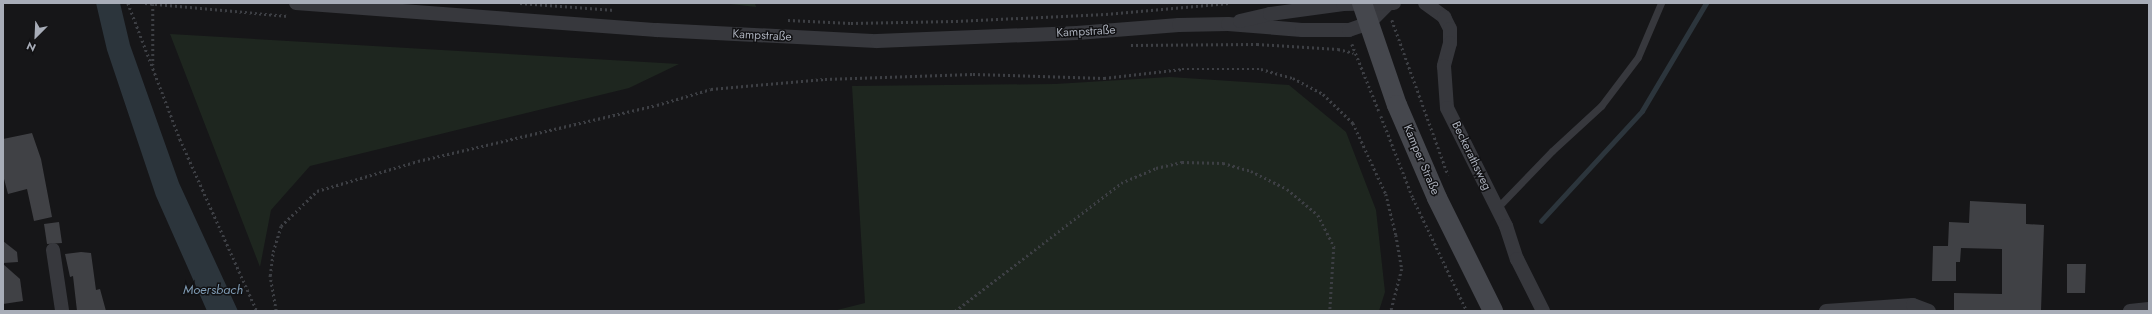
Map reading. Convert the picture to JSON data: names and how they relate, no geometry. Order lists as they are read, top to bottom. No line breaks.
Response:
{"streets":{"main road":["Kamper Straße"],"street":["Kampstraße","Beckerathsweg"]},"crossings":[["Kampstraße","Kamper Straße"]],"water":["Moersbach"],"north":"bottom left"}
